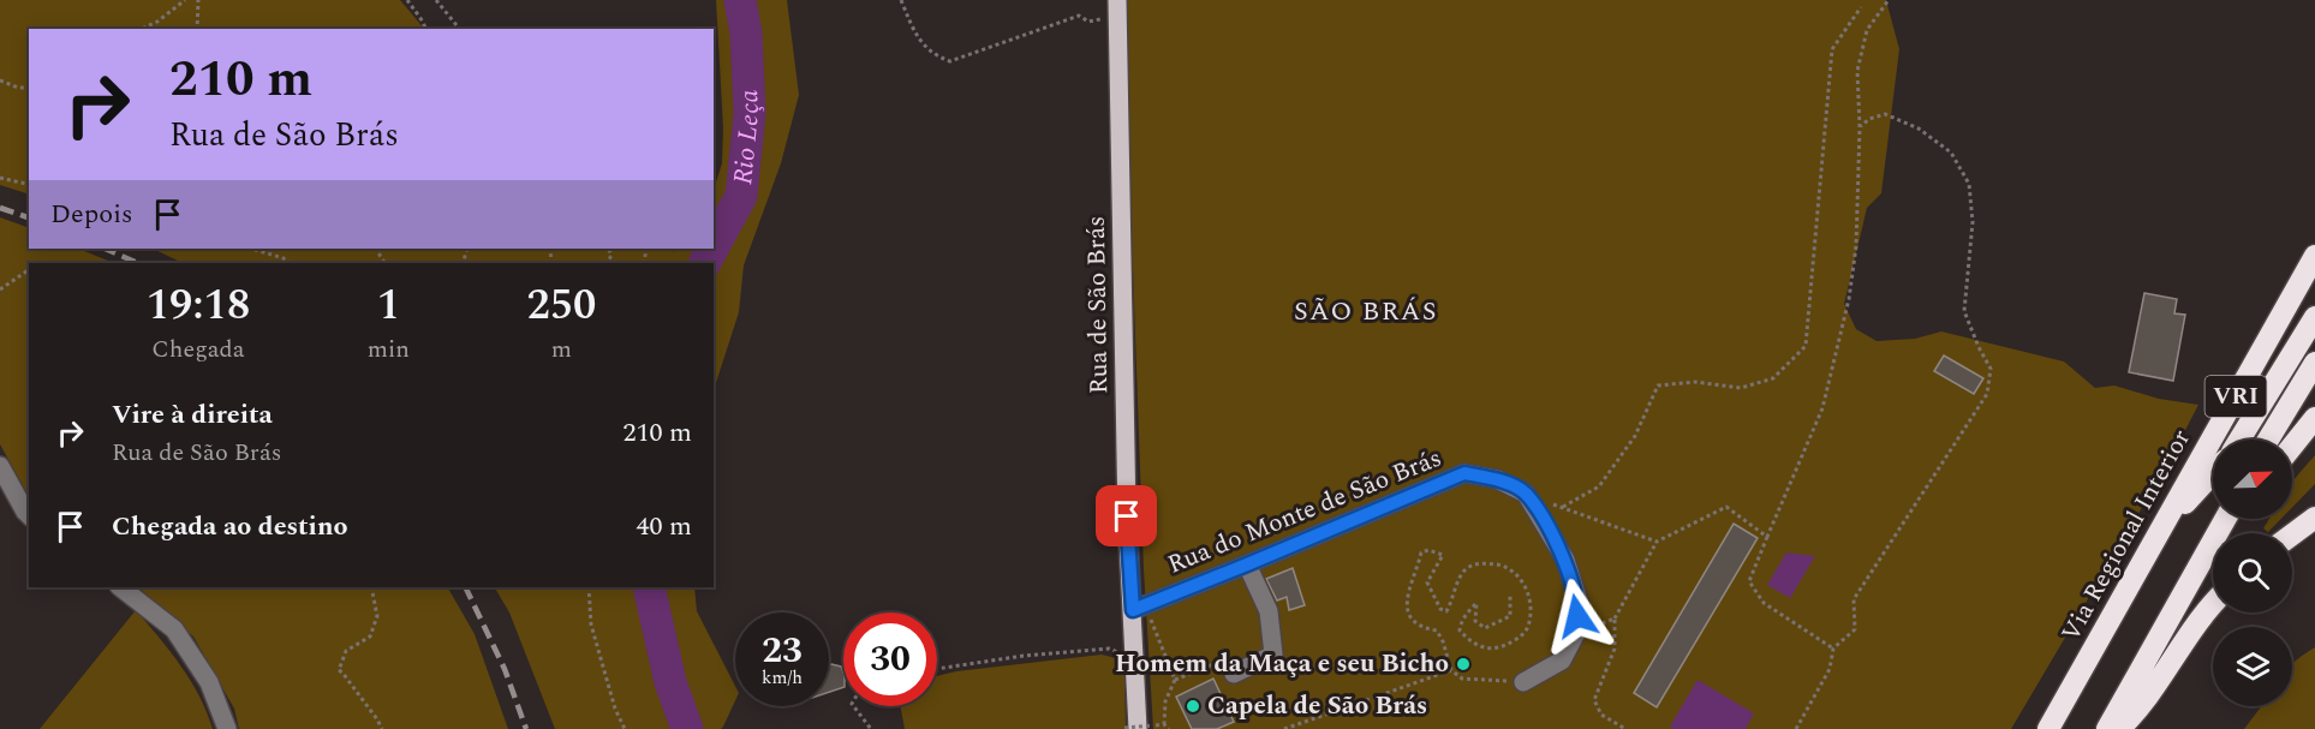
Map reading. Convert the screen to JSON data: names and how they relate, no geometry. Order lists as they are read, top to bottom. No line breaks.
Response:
{"streets":{"highway":["VRI","Via Regional Interior"],"main road":["Rua de São Brás"],"street":["Rua do Monte de São Brás"]},"crossings":[["Rua de São Brás","Rua do Monte de São Brás"]],"districts":["SÃO BRÁS"],"water":["Rio Leça"],"places":["Homem da Maça e seu Bicho","Capela de São Brás"],"north":"top right","page":{"turn":["210 m","Rua de São Brás"],"then":"Depois","eta":["19:18","Chegada","1","min","250","m"],"list":[{"name":"Vire à direita","note":"Rua de São Brás","value":"210 m"},{"name":"Chegada ao destino","value":"40 m"}],"speed":"23 km/h","limit":"30"}}
